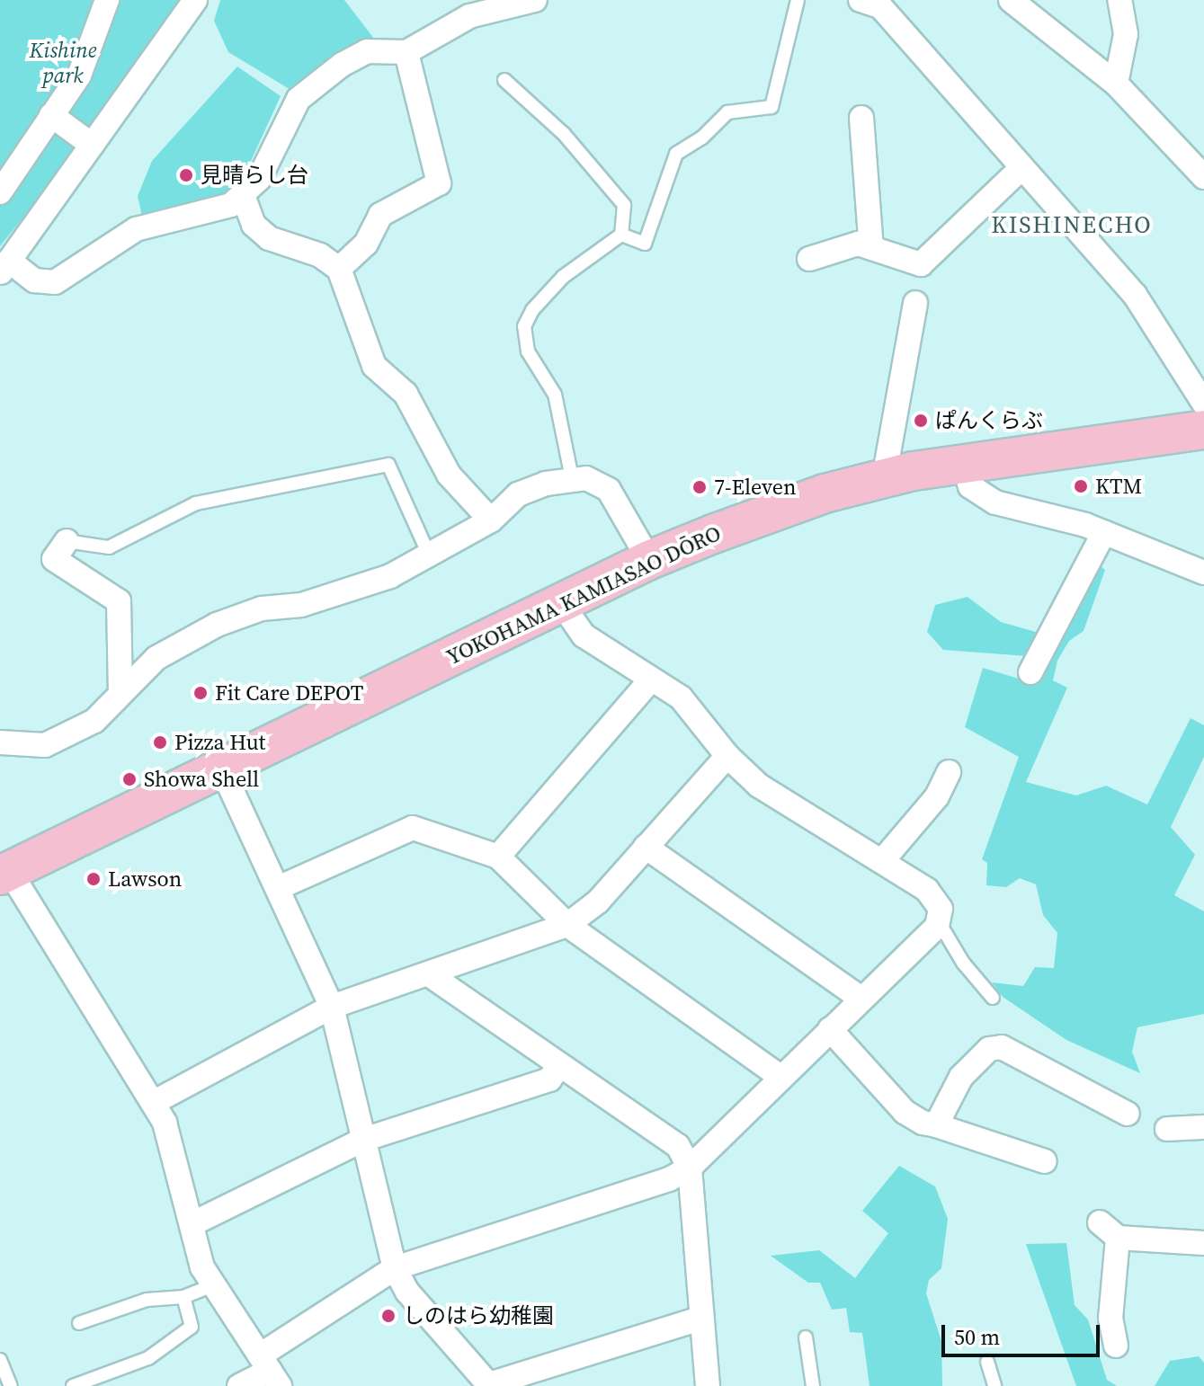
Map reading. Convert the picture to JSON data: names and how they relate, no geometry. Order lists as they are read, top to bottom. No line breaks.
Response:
{"streets":{"main road":["YOKOHAMA KAMIASAO DŌRO"]},"districts":["KISHINECHO"],"parks":["Kishine park"],"places":["見晴らし台","ぱんくらぶ","KTM","7-Eleven","Fit Care DEPOT","Pizza Hut","Showa Shell","Lawson","しのはら幼稚園"],"scale_bar":"50 m"}
